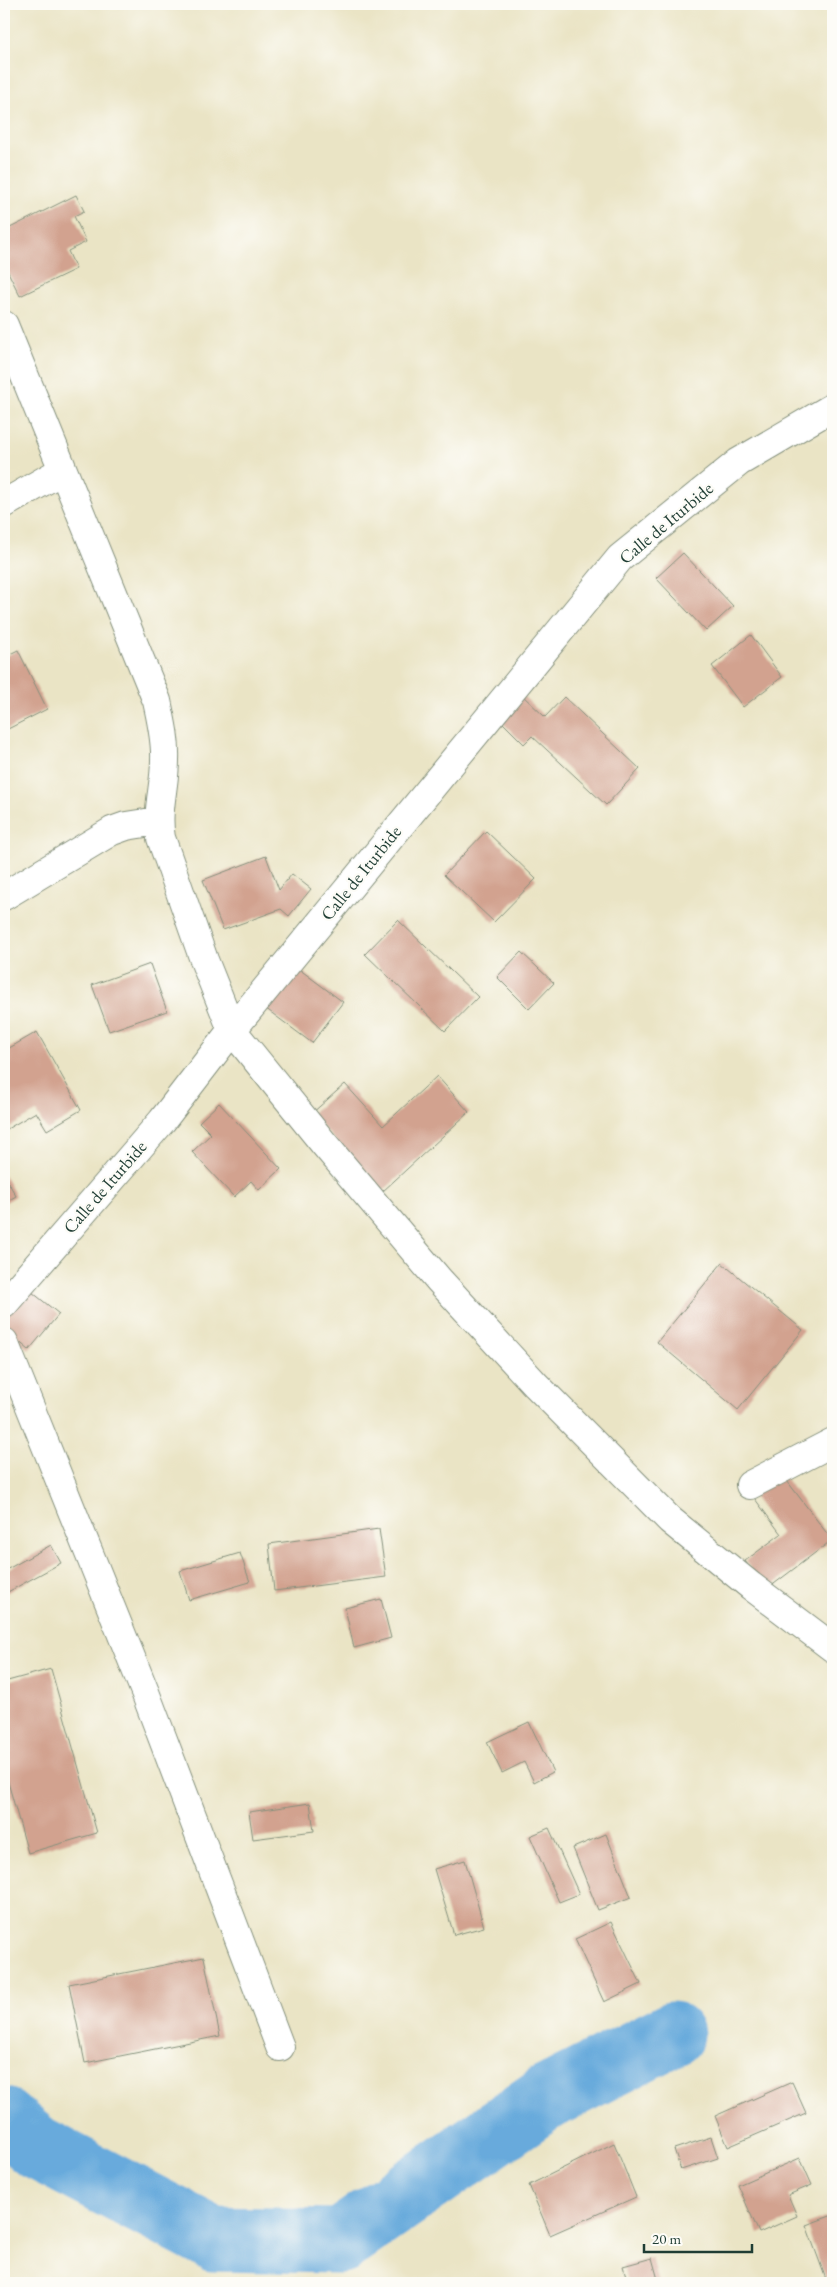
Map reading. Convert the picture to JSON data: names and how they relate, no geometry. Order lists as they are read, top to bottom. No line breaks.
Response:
{"streets":{"street":["Calle de Iturbide"]},"scale_bar":"20 m"}
